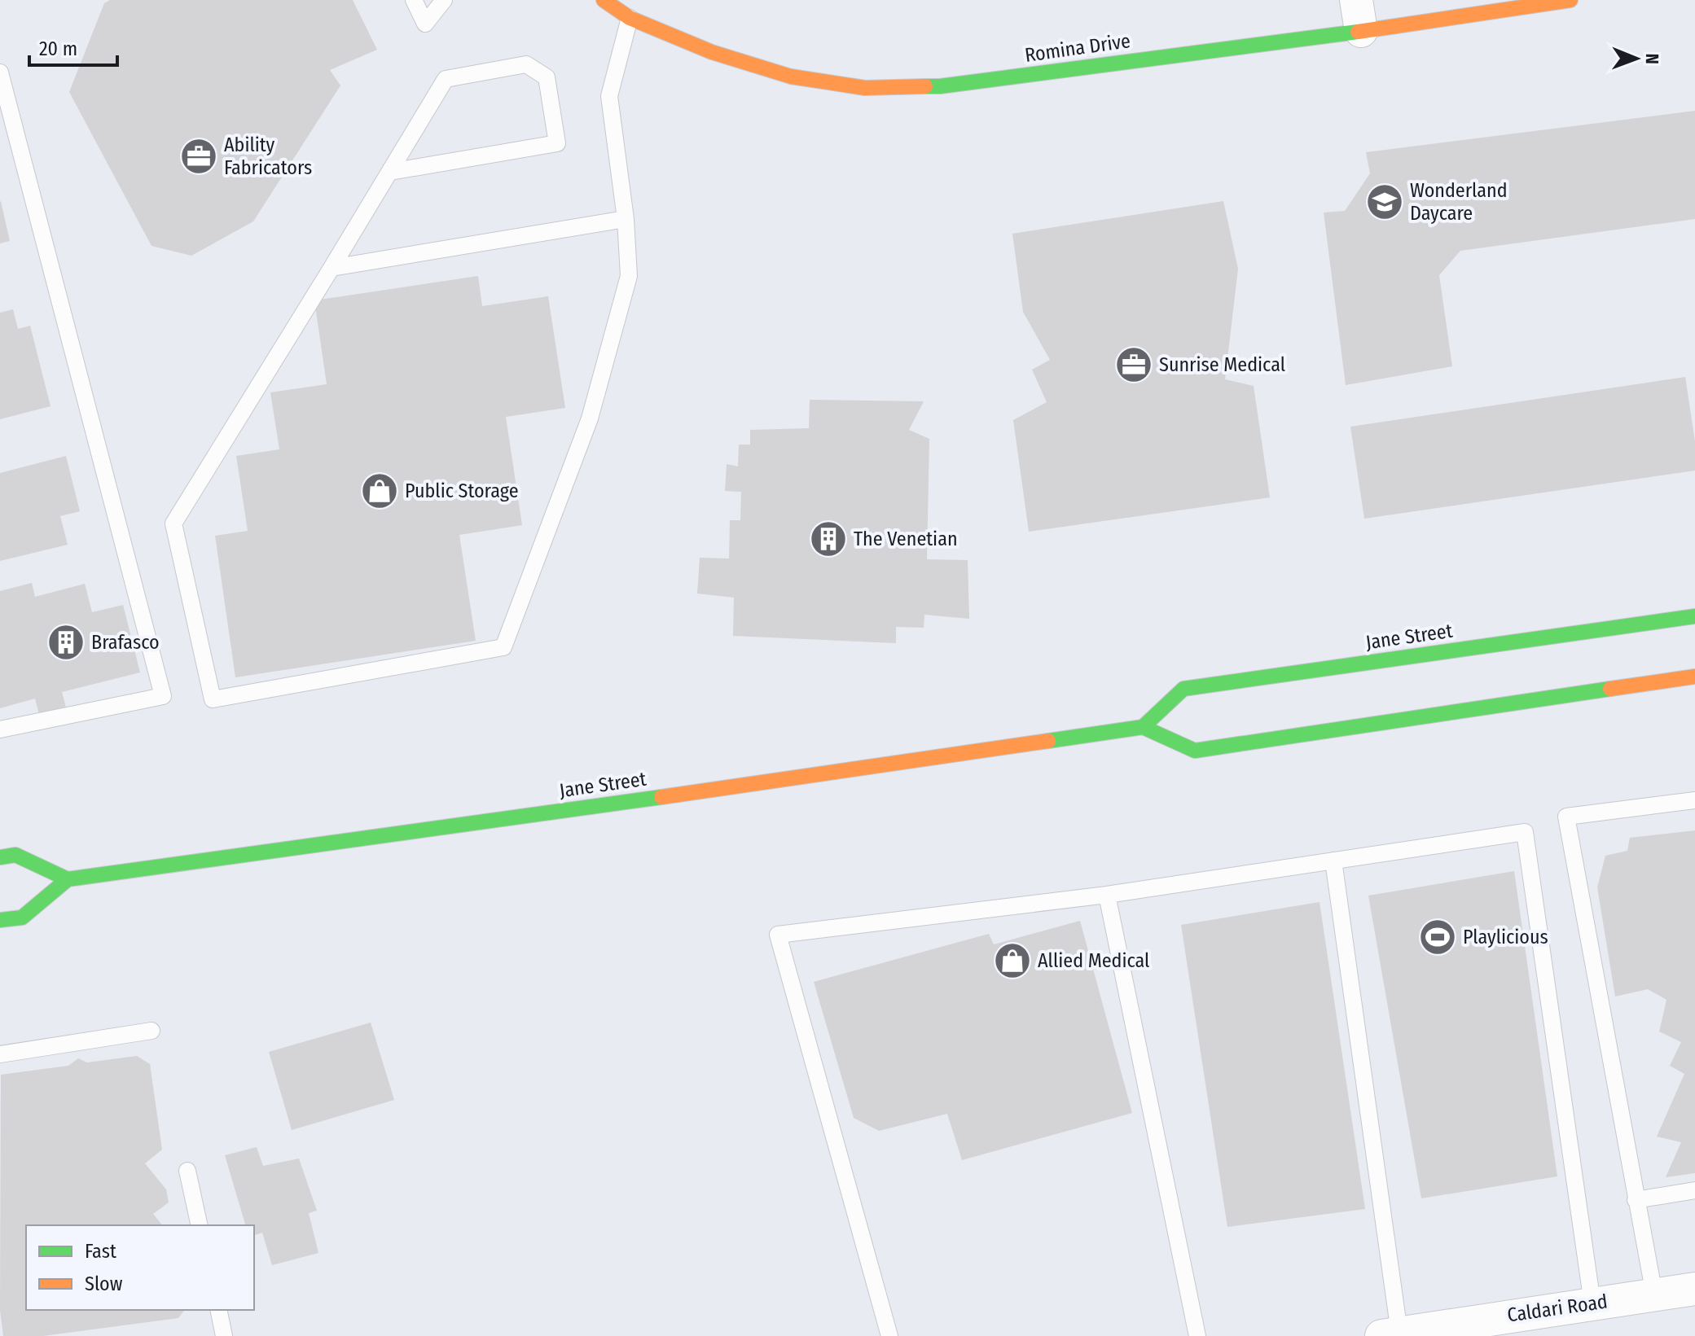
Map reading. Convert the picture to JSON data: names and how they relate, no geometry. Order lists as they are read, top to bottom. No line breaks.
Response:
{"streets":{"main road":["Romina Drive","Jane Street"],"street":["Caldari Road"]},"places":{"office":["Ability Fabricators","Sunrise Medical"],"school or university":["Wonderland Daycare"],"shop":["Public Storage","Allied Medical"],"building":["The Venetian","Brafasco"],"sports":["Playlicious"]},"legend":["Fast","Slow"],"scale_bar":"20 m","north":"right"}
